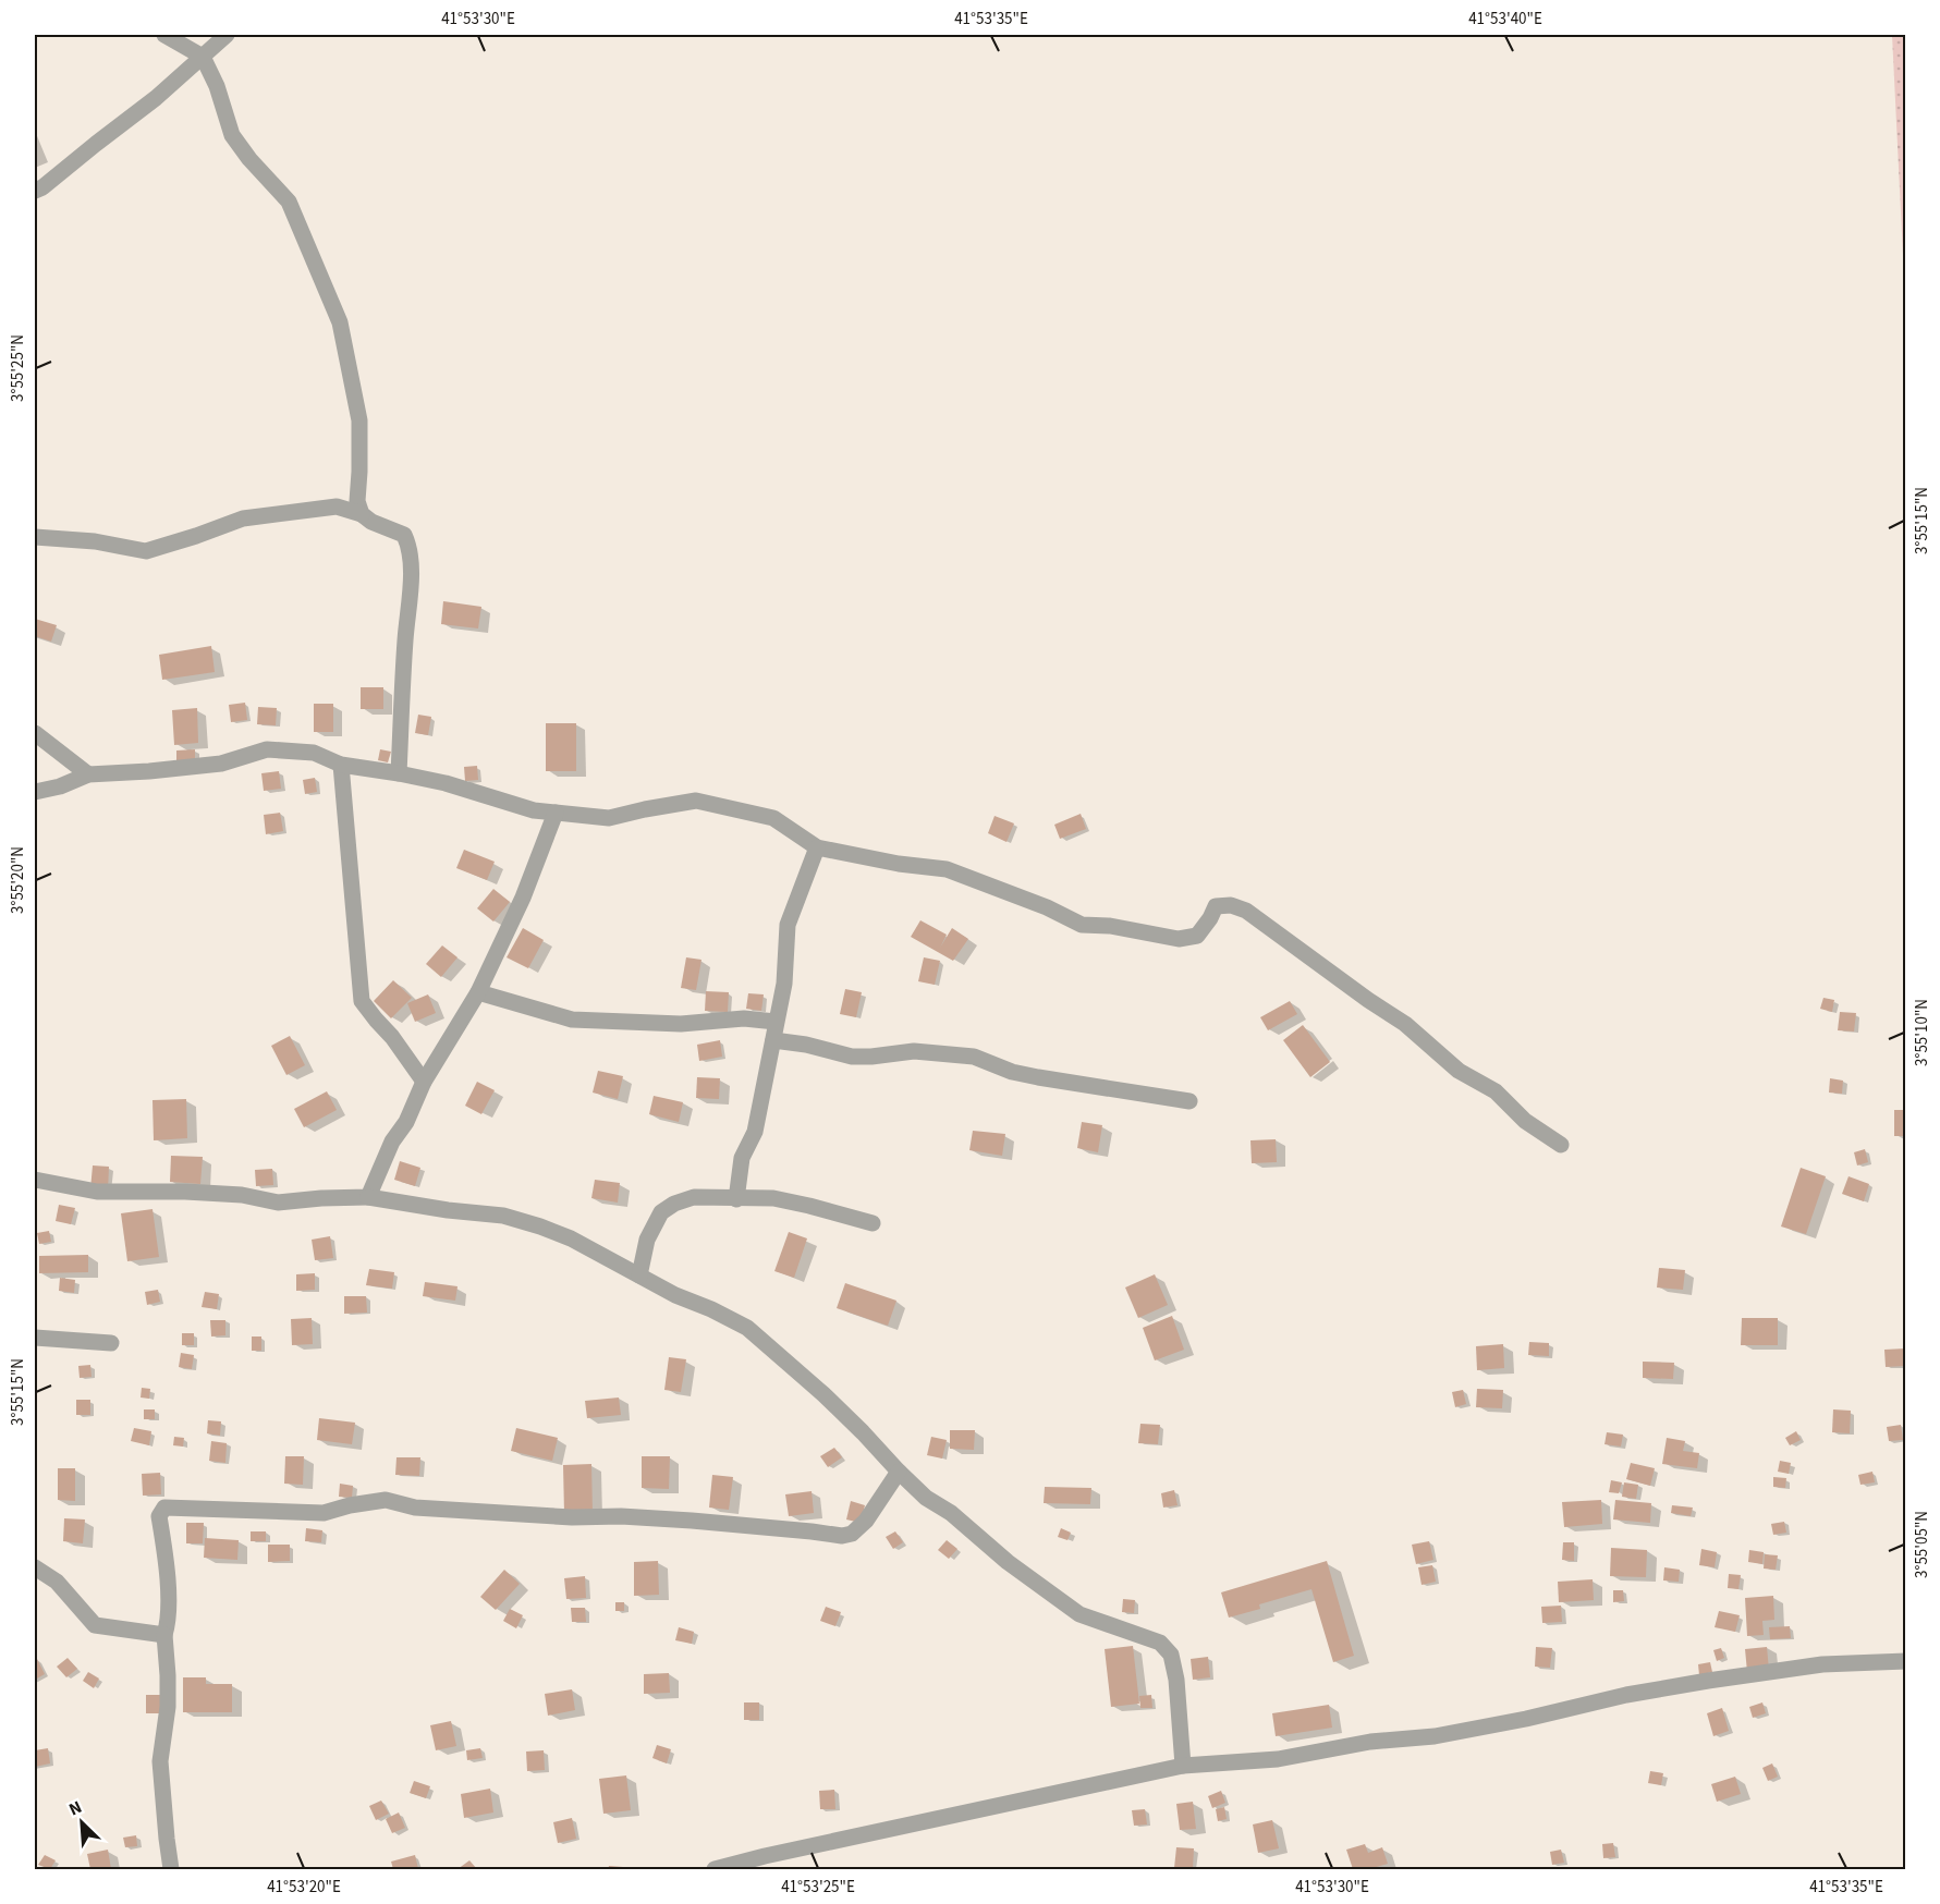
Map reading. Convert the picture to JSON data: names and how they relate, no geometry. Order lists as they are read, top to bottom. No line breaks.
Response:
{"north":"top left","coordinates":["41°53'30\"E","41°53'35\"E","41°53'40\"E","3°55'25\"N","3°55'15\"N","3°55'20\"N","3°55'10\"N","3°55'05\"N","41°53'20\"E","41°53'25\"E"]}
